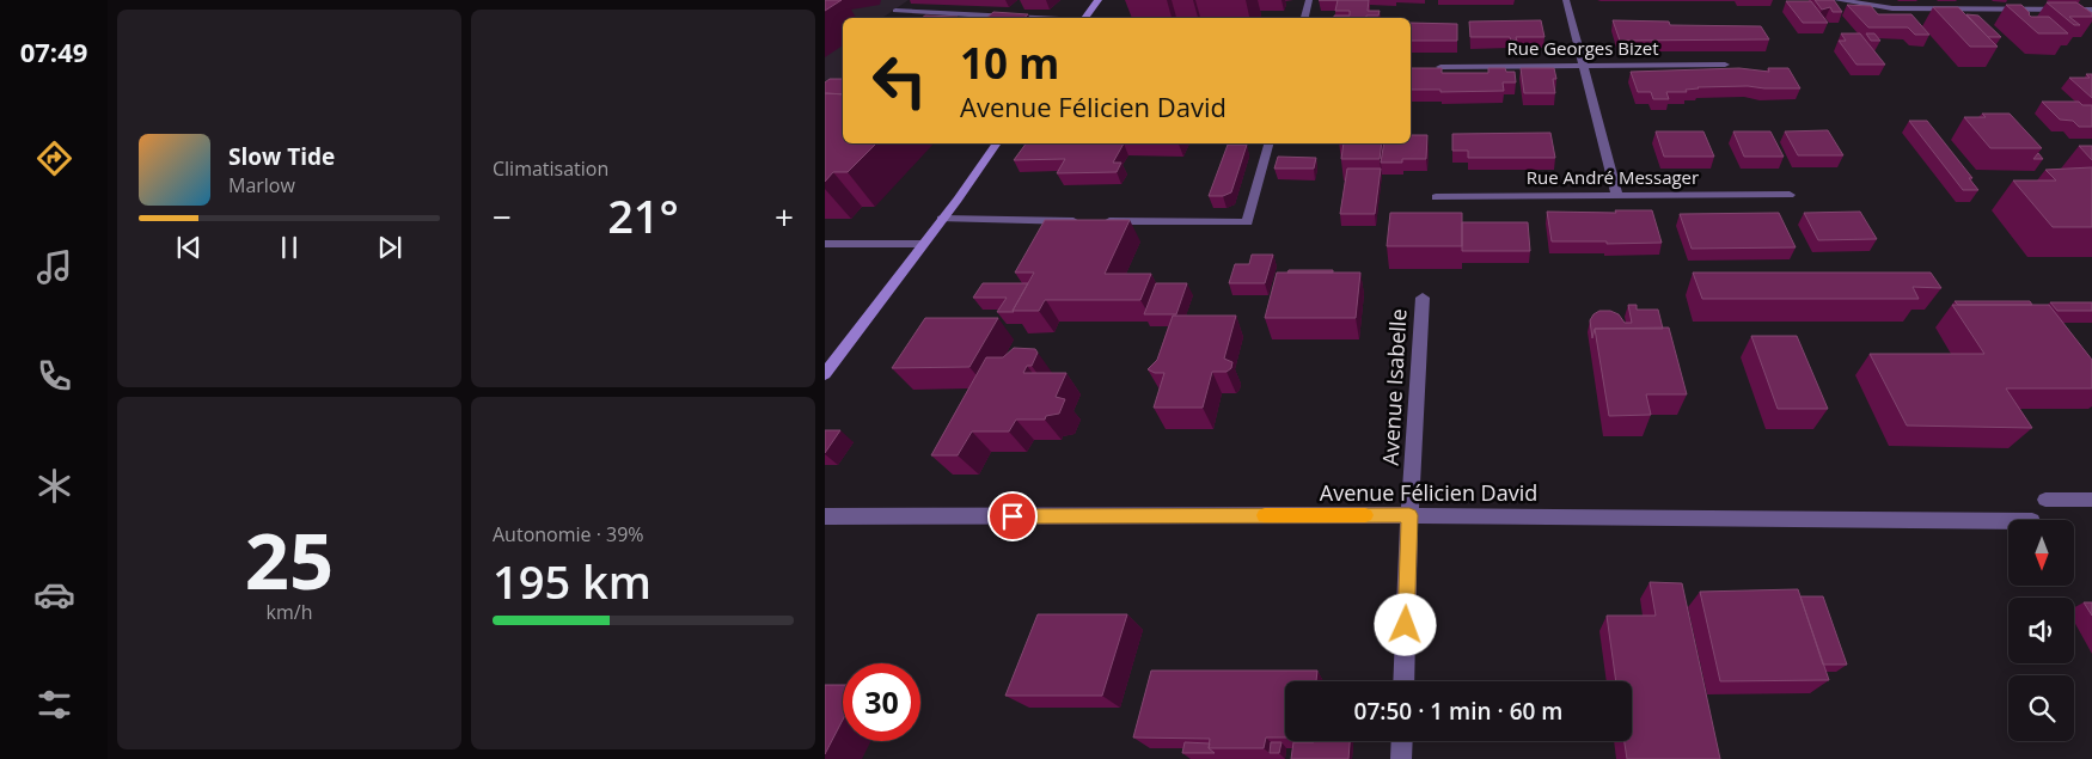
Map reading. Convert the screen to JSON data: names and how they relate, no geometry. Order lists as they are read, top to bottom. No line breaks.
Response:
{"streets":{"street":["Rue Georges Bizet","Rue André Messager","Avenue Isabelle","Avenue Félicien David"]},"crossings":[["Avenue Isabelle","Avenue Félicien David"]],"north":"bottom","page":{"tabs":"07:49","tile":["Climatisation",["25","km/h"],["Autonomie · 39%","195 km"]],"turn":["10 m","Avenue Félicien David"],"song":["Slow Tide","Marlow"],"heat":["−","21°","+"],"limit":"30","trip":"07:50 · 1 min · 60 m"}}
